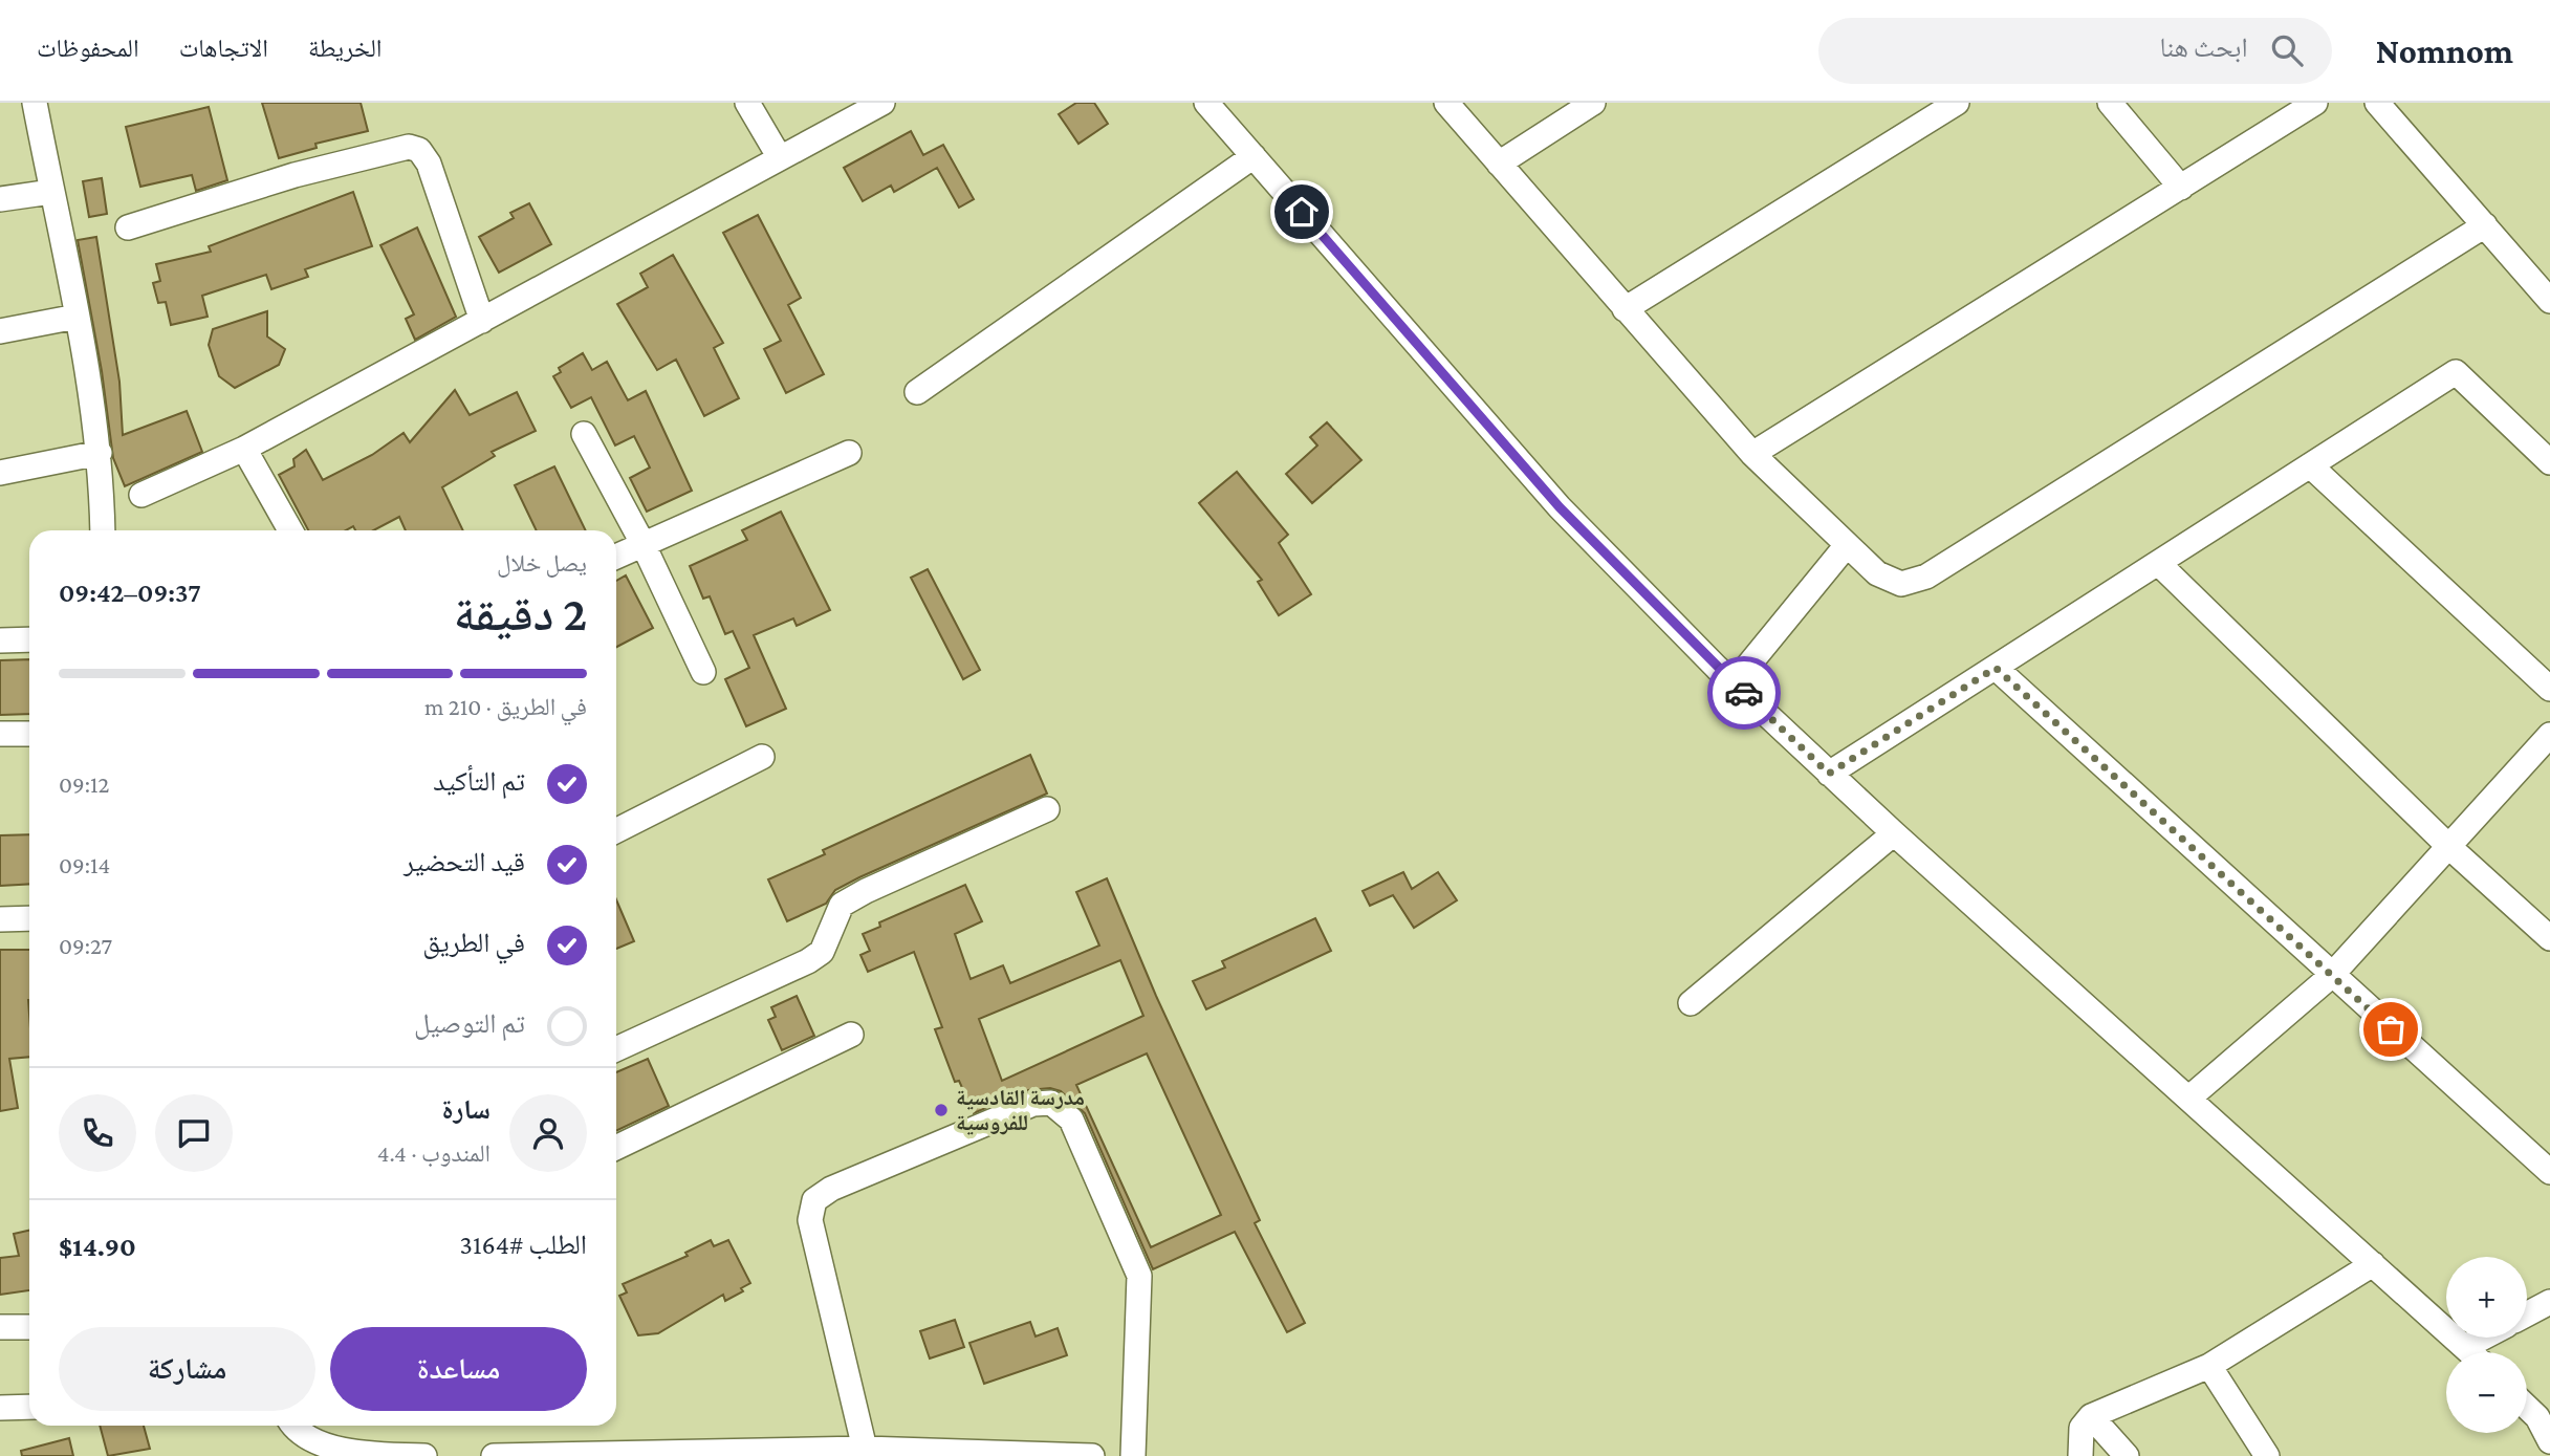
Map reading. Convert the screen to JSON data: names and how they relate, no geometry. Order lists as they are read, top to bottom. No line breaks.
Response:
{"places":["مدرسة القادسية للفروسية"],"page":{"header":"Nomnom","search":"ابحث هنا","nav":["الخريطة","الاتجاهات","المحفوظات"],"heading":["2 دقيقة","يصل خلال","09:37–09:42"],"panel":["سارة","المندوب · 4.4","الطلب #3164","$14.90"],"bar":"في الطريق · 210 m","list":[["تم التأكيد","09:12"],["قيد التحضير","09:14"],["في الطريق","09:27"],"تم التوصيل"],"map_buttons":["+","−"],"buttons":["مساعدة","مشاركة"]}}
